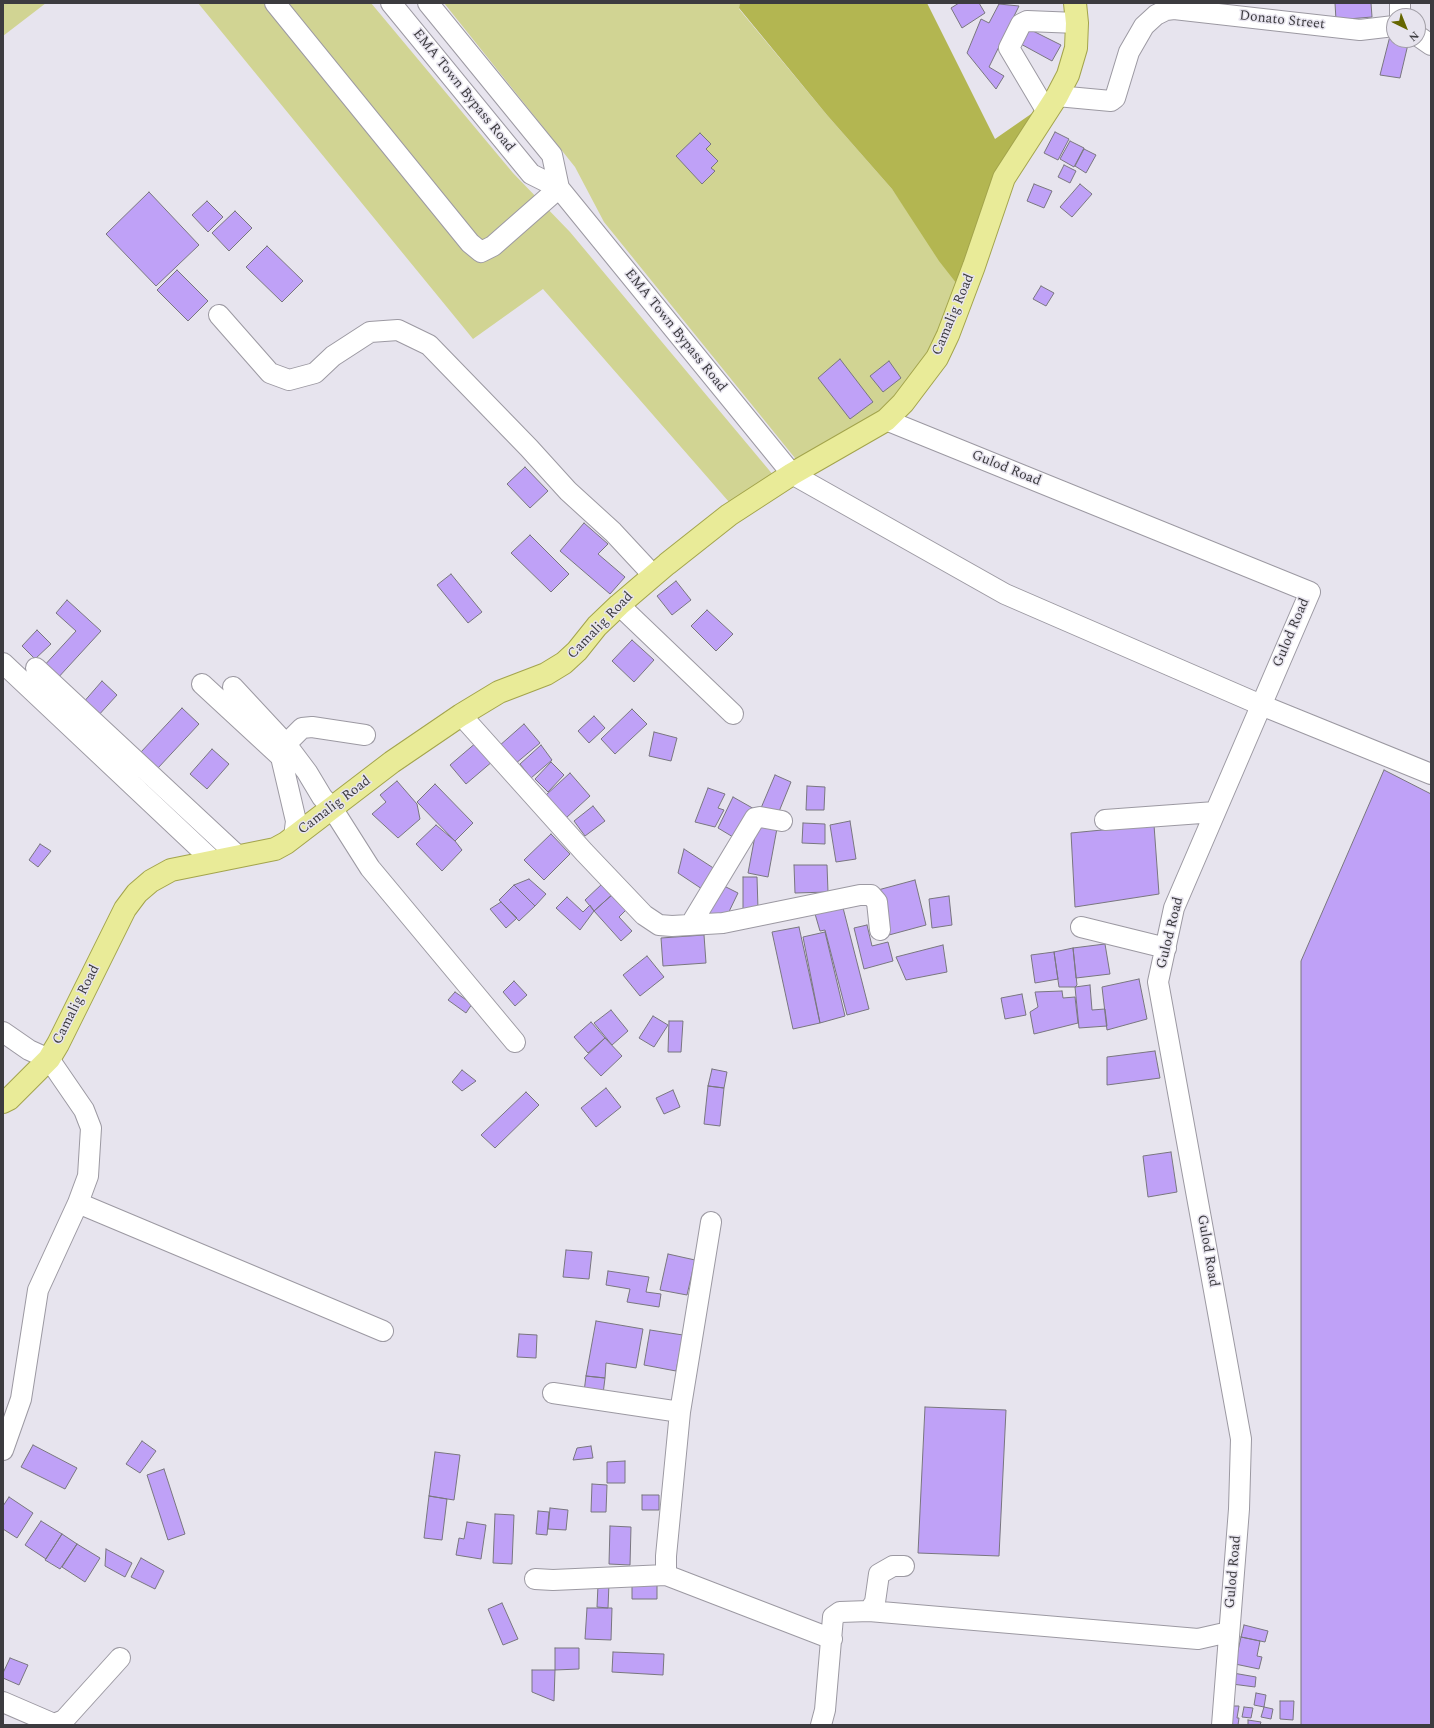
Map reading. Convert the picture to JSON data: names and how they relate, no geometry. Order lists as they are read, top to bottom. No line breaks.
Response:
{"streets":{"main road":["Camalig Road"],"street":["Donato Street","EMA Town Bypass Road","Gulod Road"]},"crossings":[["Donato Street","Camalig Road"],["EMA Town Bypass Road","Camalig Road"],["Camalig Road","Gulod Road"]],"north":"bottom right"}
